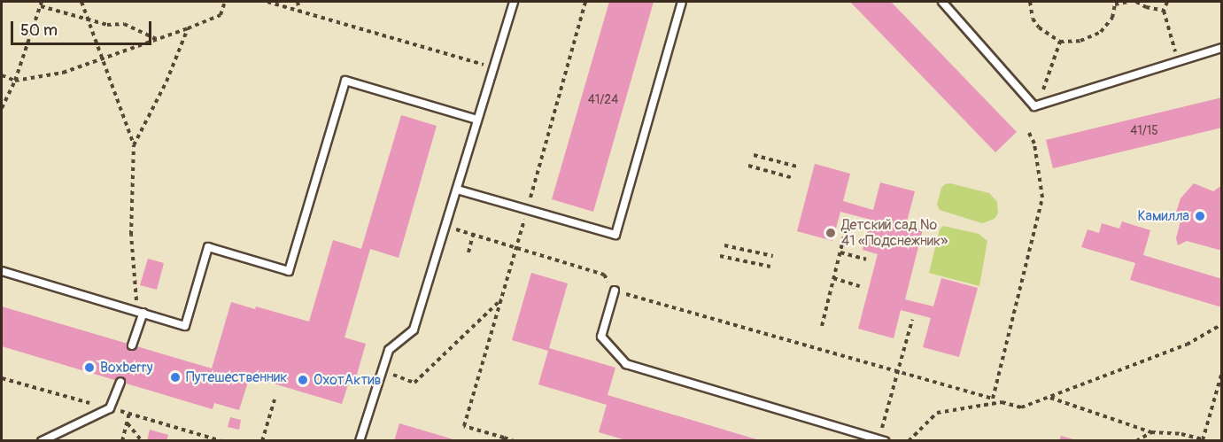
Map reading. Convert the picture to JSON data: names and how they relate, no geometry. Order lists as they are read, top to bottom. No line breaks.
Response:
{"places":["Камилла","Детский сад № 41 «Подснежник»","Boxberry","Путешественник","ОхотАктив"],"house_numbers":["41/24","41/15"],"scale_bar":"50 m"}
